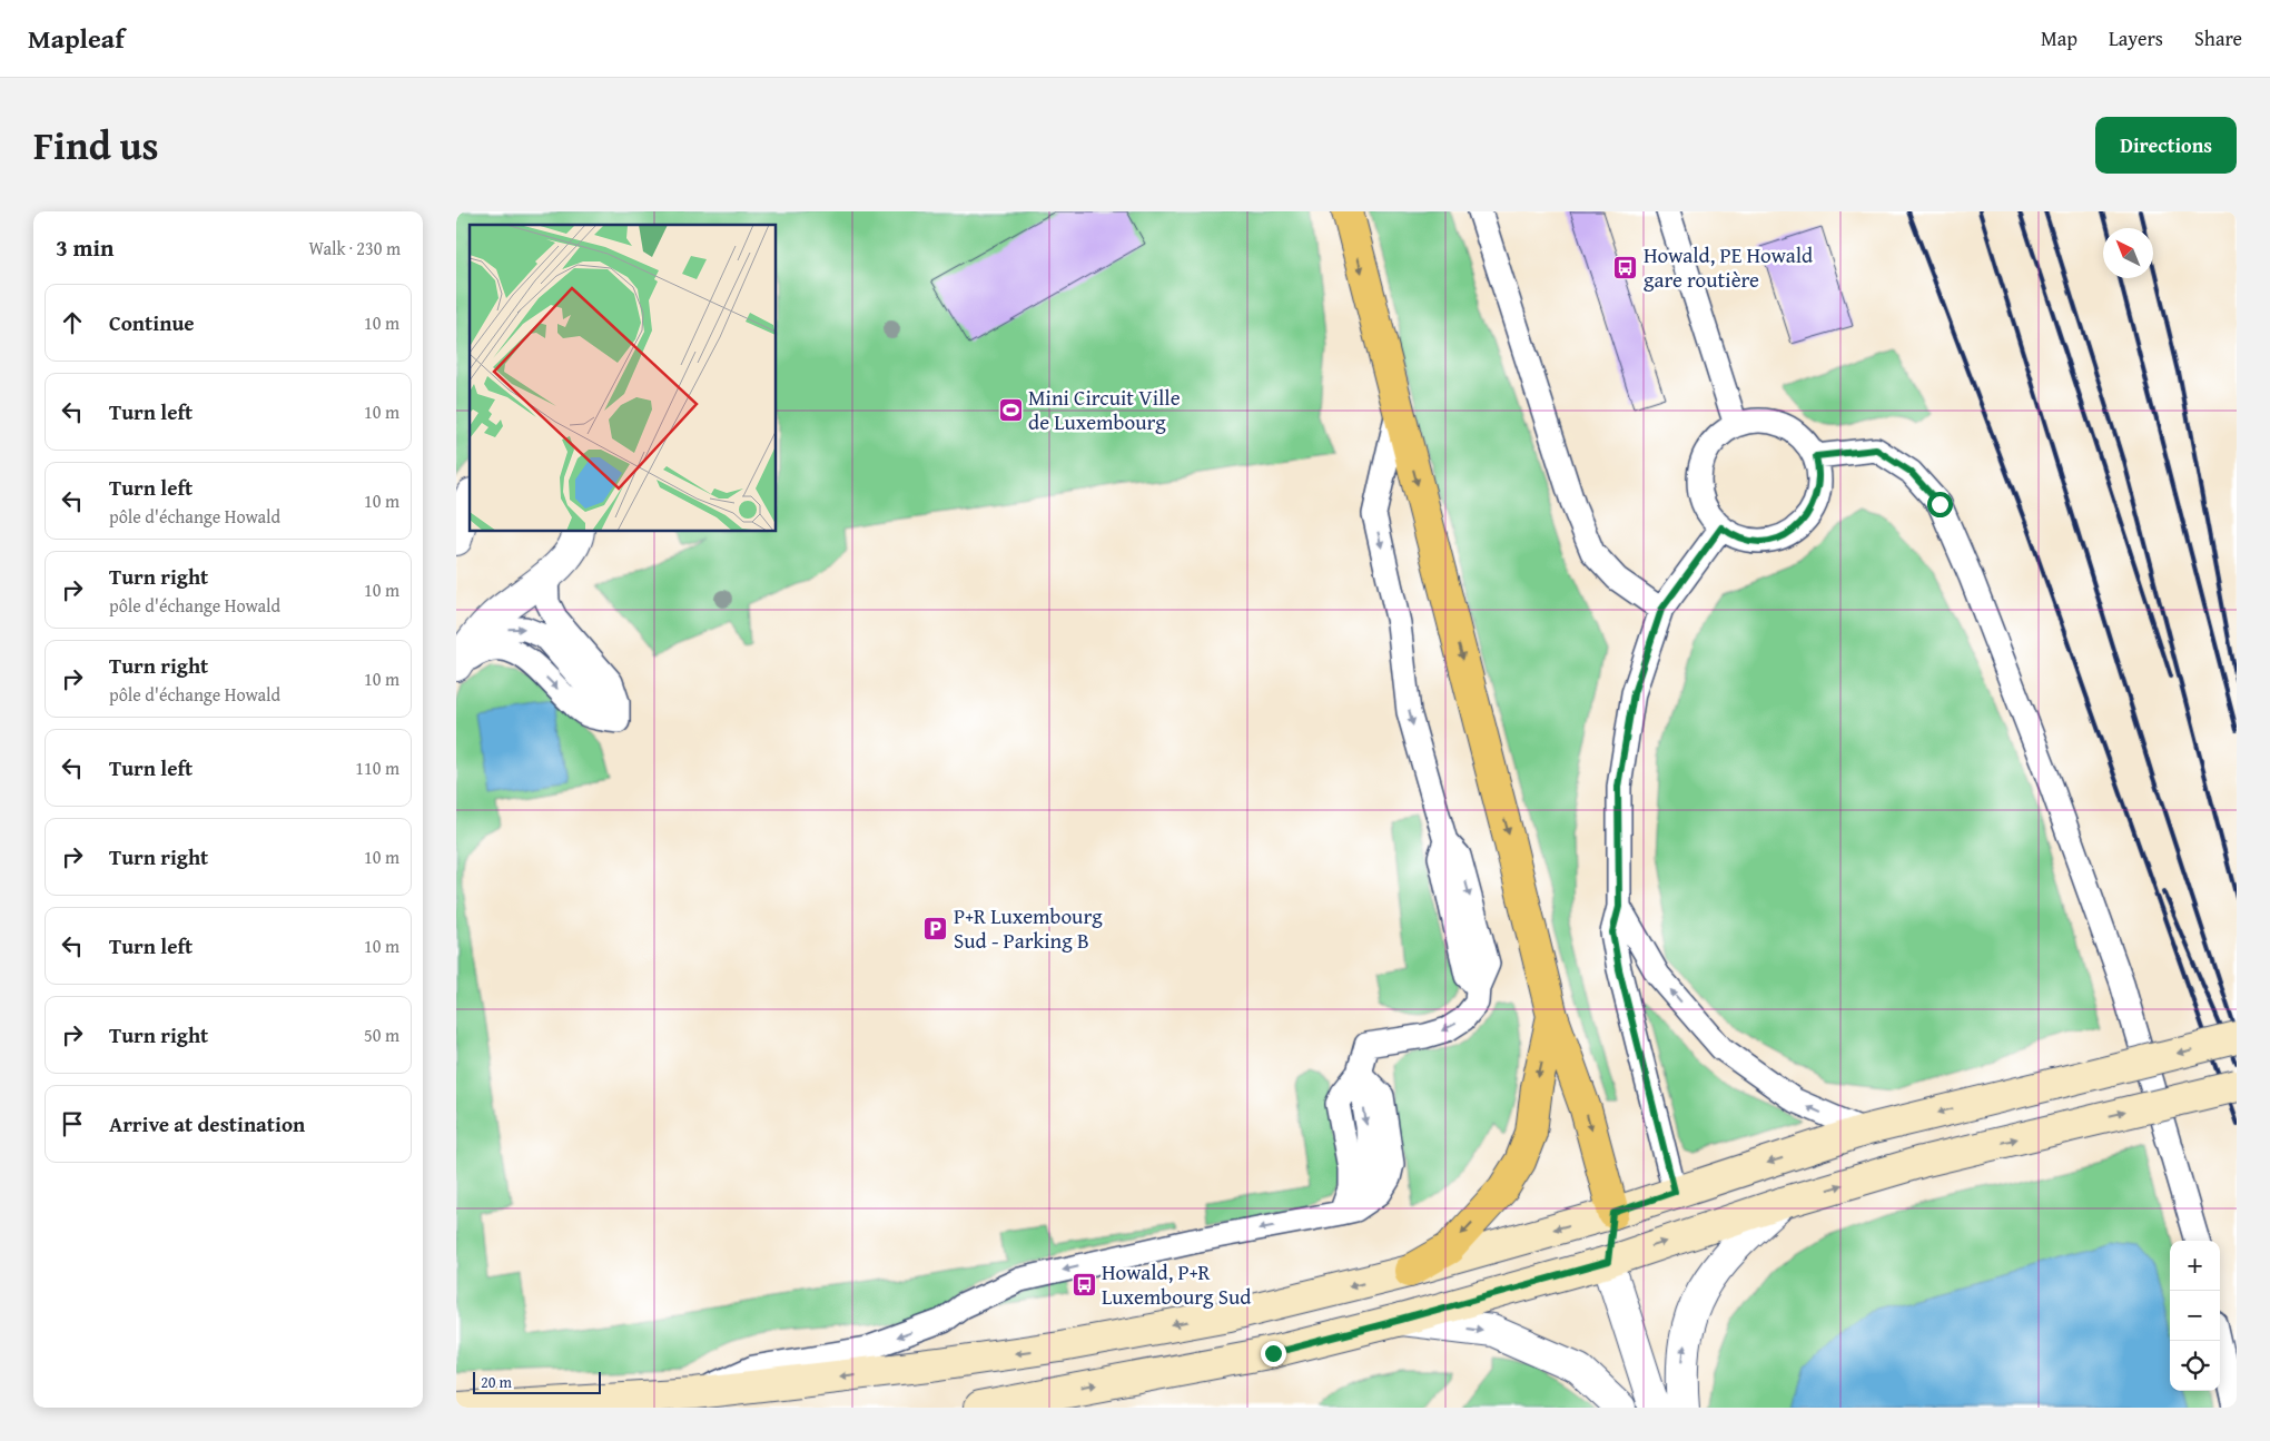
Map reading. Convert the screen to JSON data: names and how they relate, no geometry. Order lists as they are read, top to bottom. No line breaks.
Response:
{"places":{"bus stop":["Howald, PE Howald gare routière","Howald, P+R Luxembourg Sud"],"sports":["Mini Circuit Ville de Luxembourg"],"parking":["P+R Luxembourg Sud - Parking B"]},"scale_bar":"20 m","north":"top left","page":{"header":"Mapleaf","nav":["Map","Layers","Share"],"title":"Find us","buttons":"Directions","heading":["3 min","Walk · 230 m"],"list":[["Continue","10 m"],["Turn left","10 m"],["Turn left","pôle d'échange Howald","10 m"],["Turn right","pôle d'échange Howald","10 m"],["Turn right","pôle d'échange Howald","10 m"],["Turn left","110 m"],["Turn right","10 m"],["Turn left","10 m"],["Turn right","50 m"],"Arrive at destination"],"map_buttons":["+","−"],"scale":"20 m"}}
